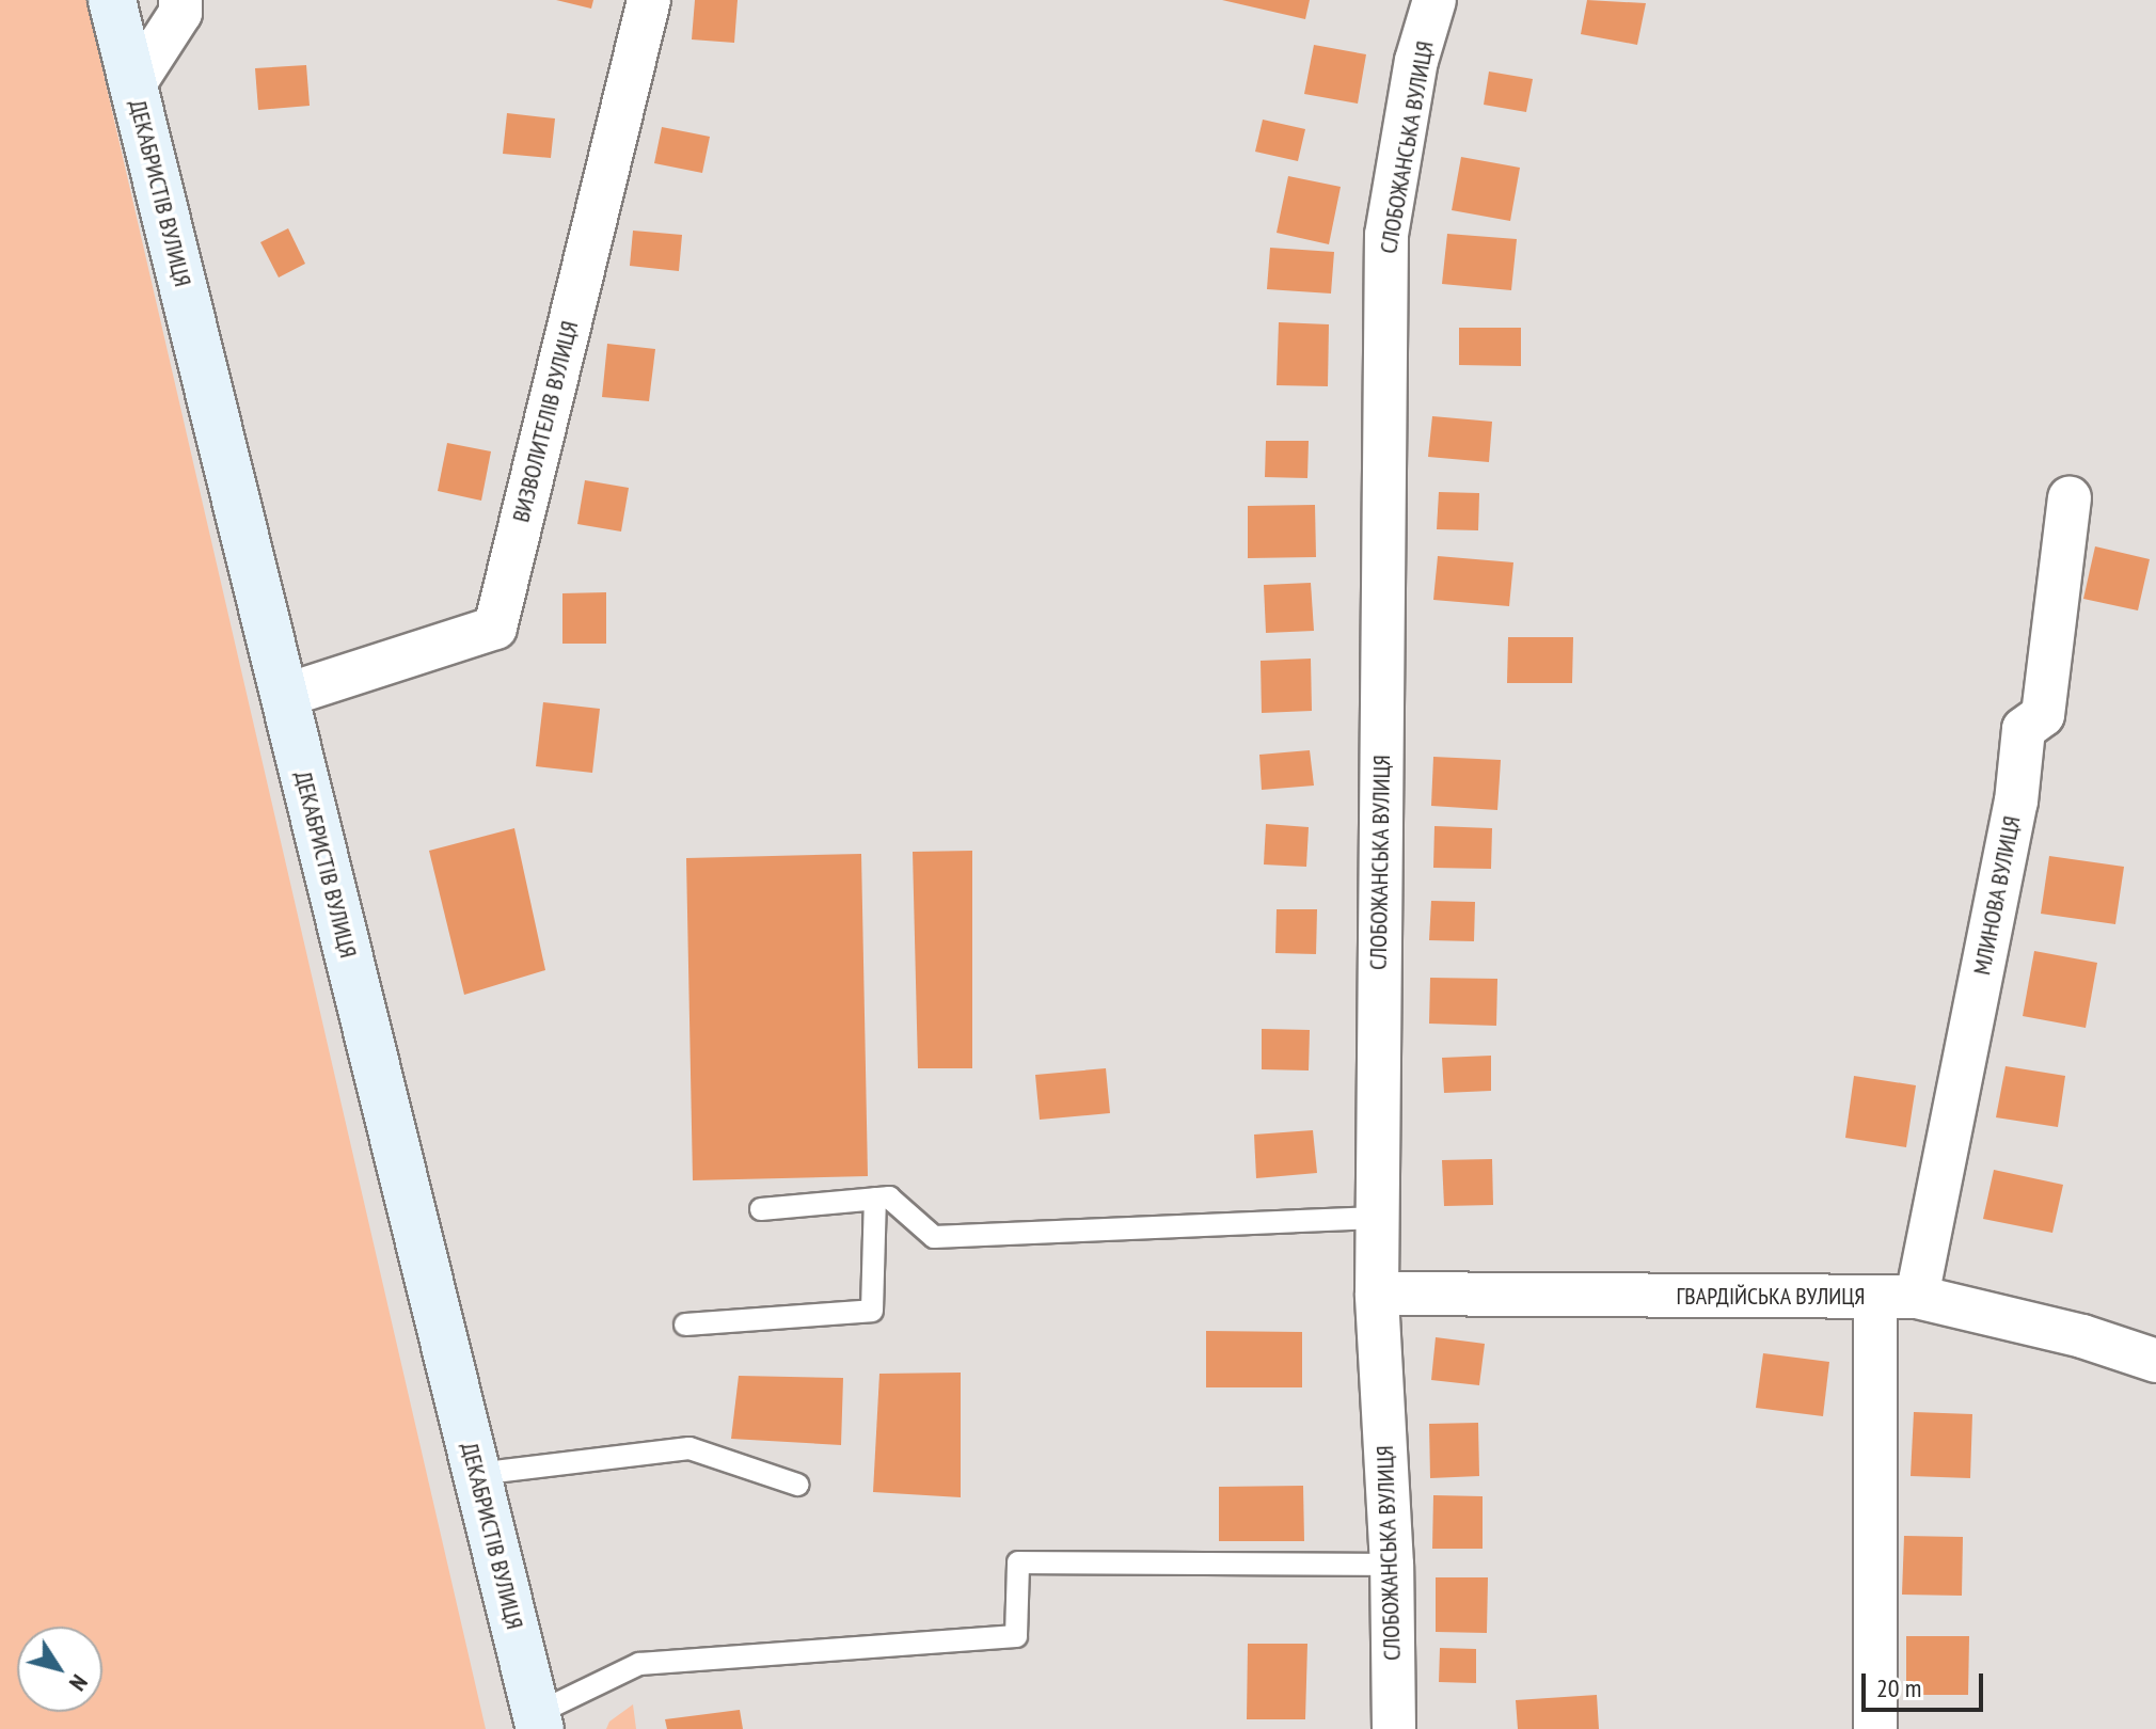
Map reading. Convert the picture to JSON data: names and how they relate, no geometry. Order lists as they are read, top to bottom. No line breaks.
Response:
{"streets":{"street":["СЛОБОЖАНСЬКА ВУЛИЦЯ","ДЕКАБРИСТІВ ВУЛИЦЯ","ВИЗВОЛИТЕЛІВ ВУЛИЦЯ","МЛИНОВА ВУЛИЦЯ","ГВАРДІЙСЬКА ВУЛИЦЯ"]},"crossings":[["СЛОБОЖАНСЬКА ВУЛИЦЯ","ГВАРДІЙСЬКА ВУЛИЦЯ"],["ДЕКАБРИСТІВ ВУЛИЦЯ","ВИЗВОЛИТЕЛІВ ВУЛИЦЯ"],["МЛИНОВА ВУЛИЦЯ","ГВАРДІЙСЬКА ВУЛИЦЯ"]],"scale_bar":"20 m","north":"bottom right"}
